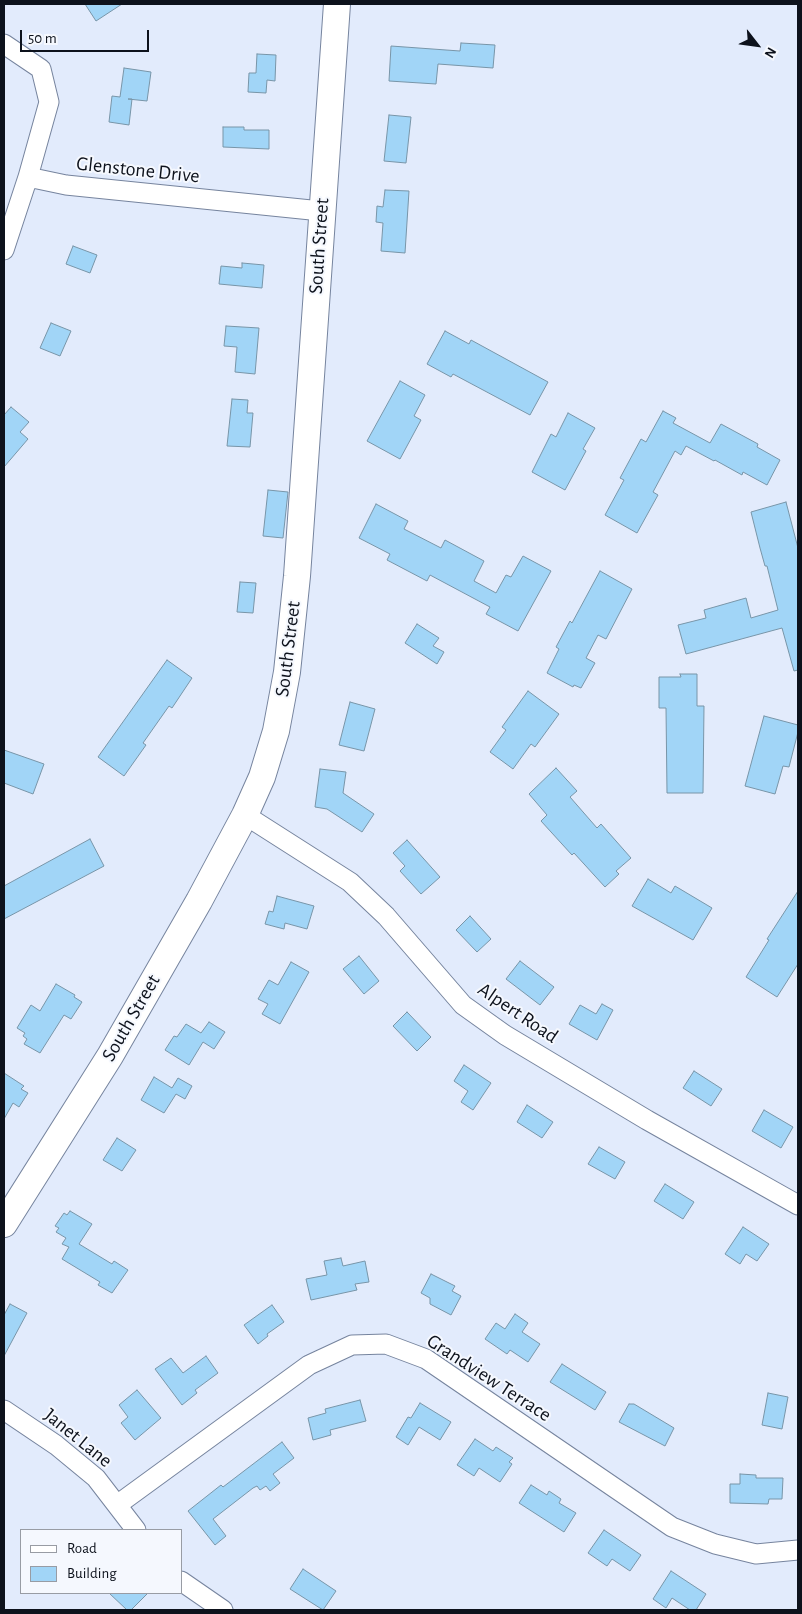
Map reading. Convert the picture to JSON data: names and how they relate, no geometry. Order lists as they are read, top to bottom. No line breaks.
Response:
{"streets":{"street":["Glenstone Drive","South Street","Alpert Road","Grandview Terrace","Janet Lane"]},"crossings":[["Glenstone Drive","South Street"],["South Street","Alpert Road"],["Grandview Terrace","Janet Lane"]],"legend":["Road","Building"],"scale_bar":"50 m","north":"bottom right"}
